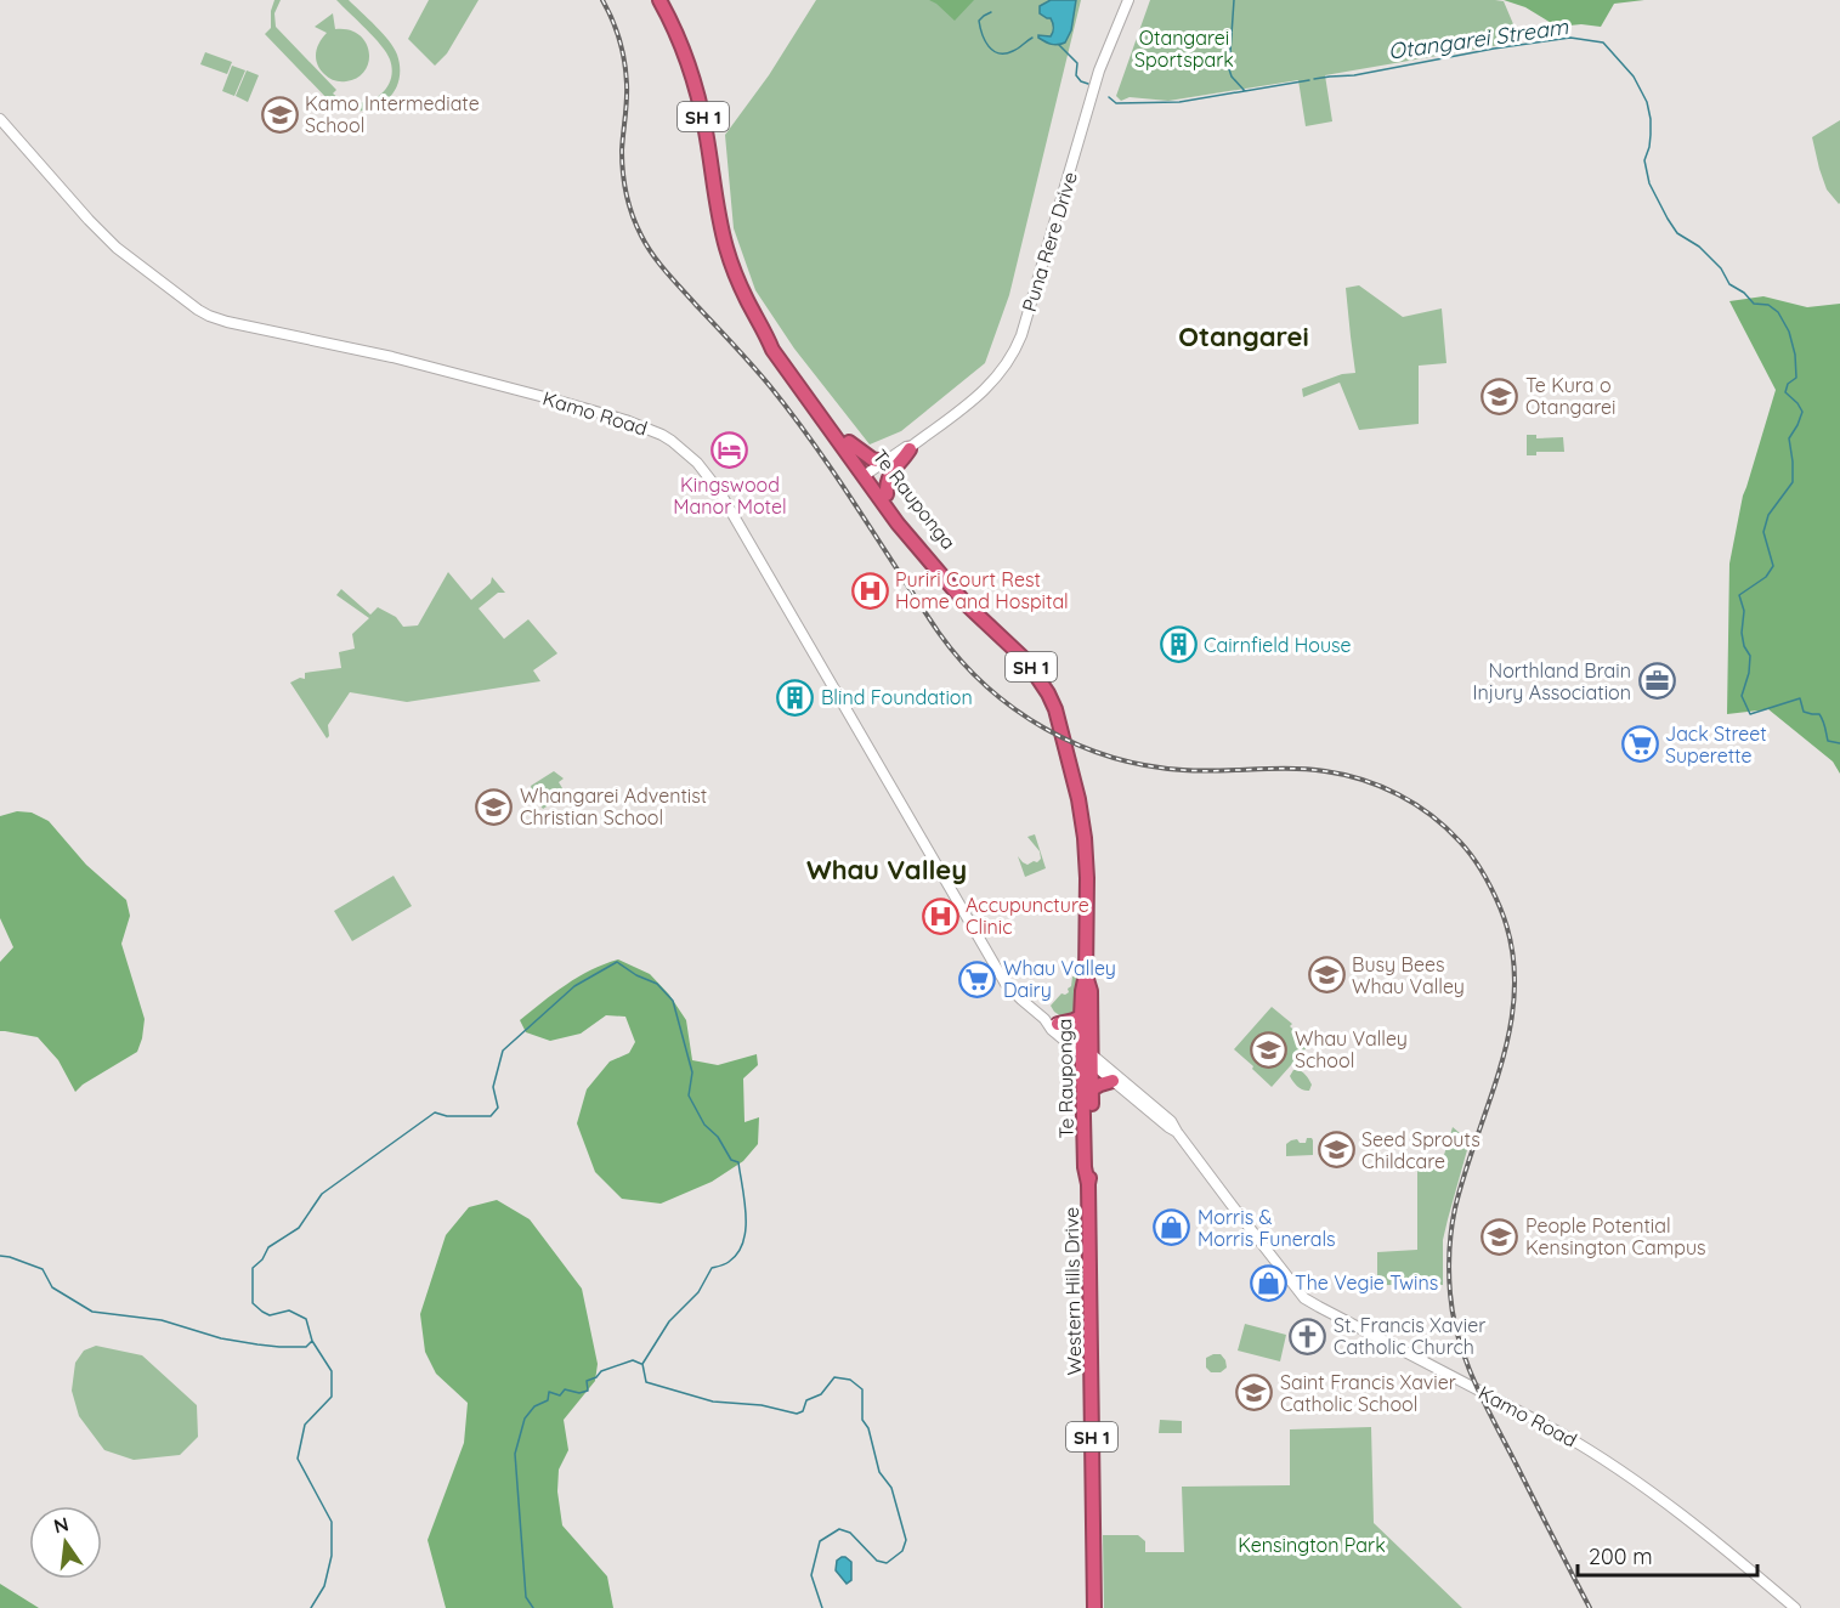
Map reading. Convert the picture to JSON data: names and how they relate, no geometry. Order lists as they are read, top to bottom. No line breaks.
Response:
{"streets":{"highway":["SH 1","Te Rauponga","Western Hills Drive"],"main road":["Puna Rere Drive","Kamo Road"]},"crossings":[["Puna Rere Drive","Te Rauponga"],["Kamo Road","Te Rauponga"],["Kamo Road","Western Hills Drive"],["Te Rauponga","Western Hills Drive"]],"districts":["Otangarei","Whau Valley"],"water":["Otangarei Stream"],"parks":["Otangarei Sportspark","Kensington Park"],"places":{"school or university":["Kamo Intermediate School","Te Kura o Otangarei","Whangarei Adventist Christian School","Busy Bees Whau Valley","Whau Valley School","Seed Sprouts Childcare","People Potential Kensington Campus","Saint Francis Xavier Catholic School"],"hotel":["Kingswood Manor Motel"],"hospital":["Puriri Court Rest Home and Hospital","Accupuncture Clinic"],"building":["Cairnfield House","Blind Foundation"],"office":["Northland Brain Injury Association"],"supermarket":["Jack Street Superette","Whau Valley Dairy"],"shop":["Morris & Morris Funerals","The Vegie Twins"],"church":["St. Francis Xavier Catholic Church"]},"scale_bar":"200 m","north":"top"}
